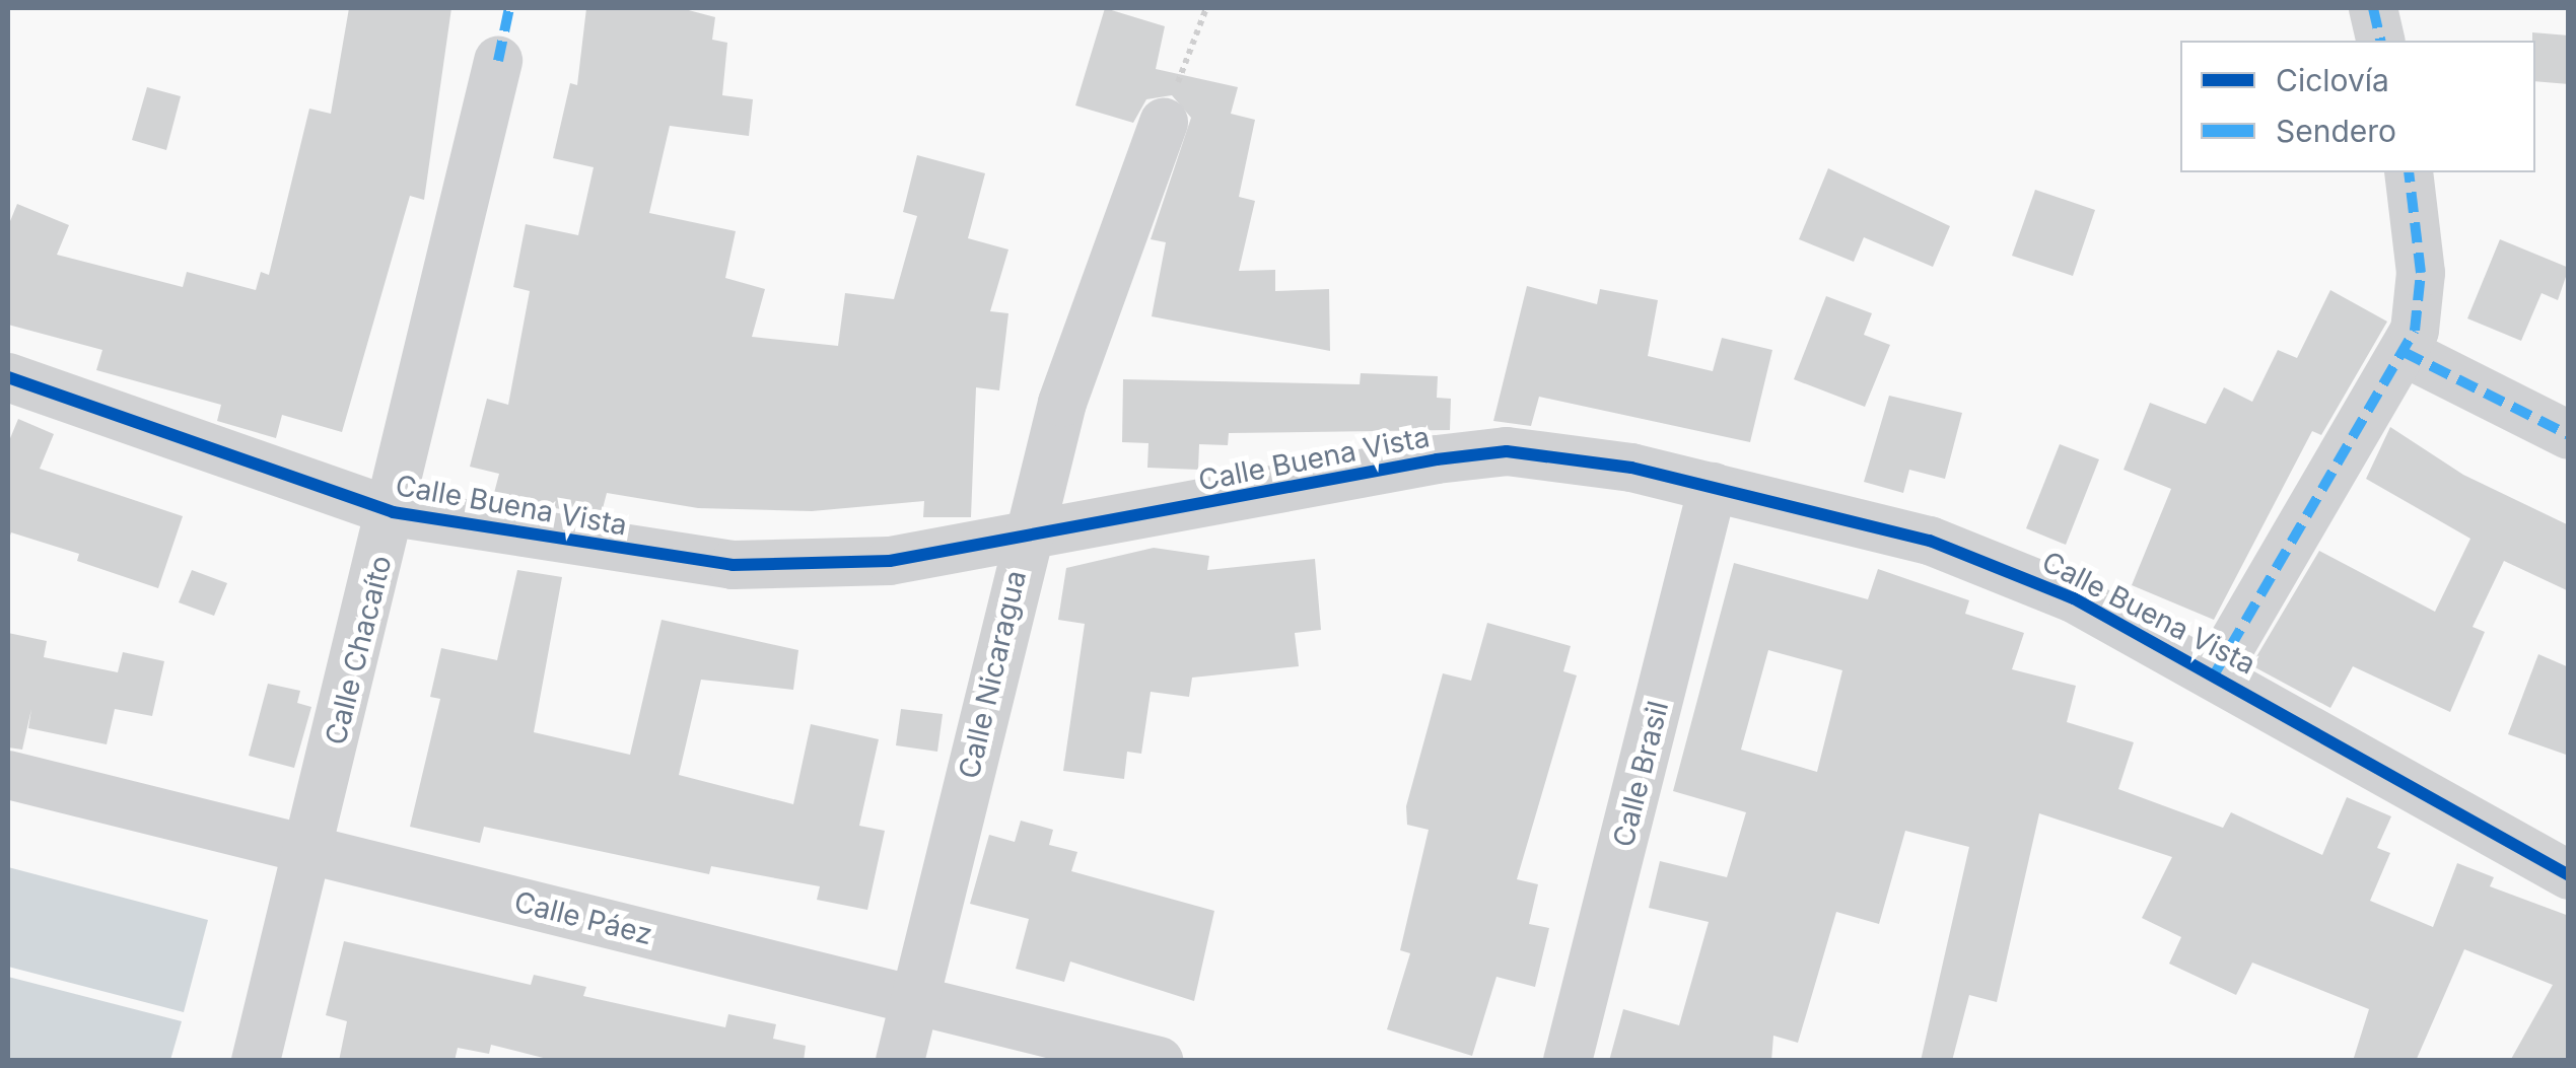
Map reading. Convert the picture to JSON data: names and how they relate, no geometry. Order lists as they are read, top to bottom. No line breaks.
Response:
{"streets":{"street":["Calle Buena Vista","Calle Chacaíto","Calle Nicaragua","Calle Brasil","Calle Páez"]},"crossings":[["Calle Buena Vista","Calle Chacaíto"],["Calle Buena Vista","Calle Nicaragua"],["Calle Buena Vista","Calle Brasil"],["Calle Chacaíto","Calle Páez"],["Calle Nicaragua","Calle Páez"]],"legend":["Ciclovía","Sendero"]}
